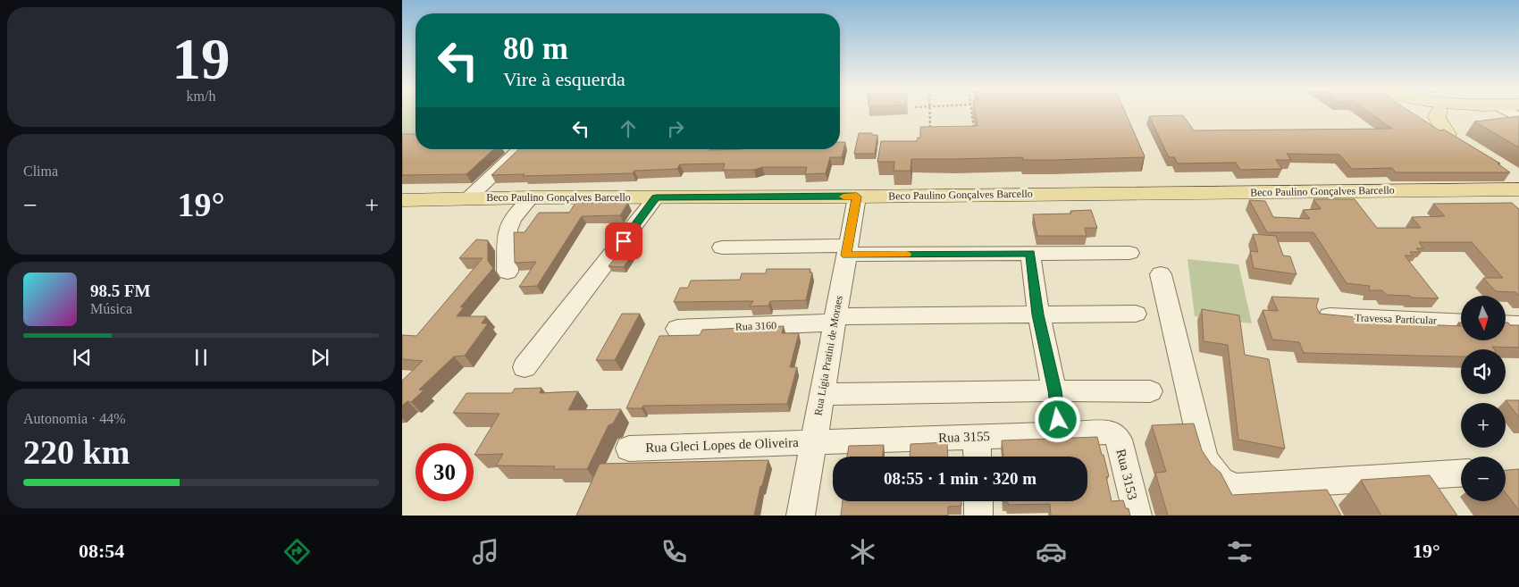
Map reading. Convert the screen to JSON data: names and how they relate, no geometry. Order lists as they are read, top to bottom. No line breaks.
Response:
{"streets":{"main road":["Beco Paulino Gonçalves Barcello"],"street":["Travessa Particular","Rua 3160","Rua Lígia Pratini de Moraes","Rua 3155","Rua Gleci Lopes de Oliveira","Rua 3153"]},"crossings":[["Beco Paulino Gonçalves Barcello","Rua Lígia Pratini de Moraes"],["Rua 3160","Rua Lígia Pratini de Moraes"],["Rua Lígia Pratini de Moraes","Rua 3155"],["Rua Lígia Pratini de Moraes","Rua Gleci Lopes de Oliveira"],["Rua 3155","Rua Gleci Lopes de Oliveira"],["Rua 3155","Rua 3153"]],"north":"bottom","page":{"tile":[["19","km/h"],"Clima",["Autonomia · 44%","220 km"]],"turn":["80 m","Vire à esquerda"],"heat":["−","19°","+"],"song":["98.5 FM","Música"],"map_buttons":["+","−"],"limit":"30","trip":"08:55 · 1 min · 320 m","tabs":["08:54","19°"]}}
